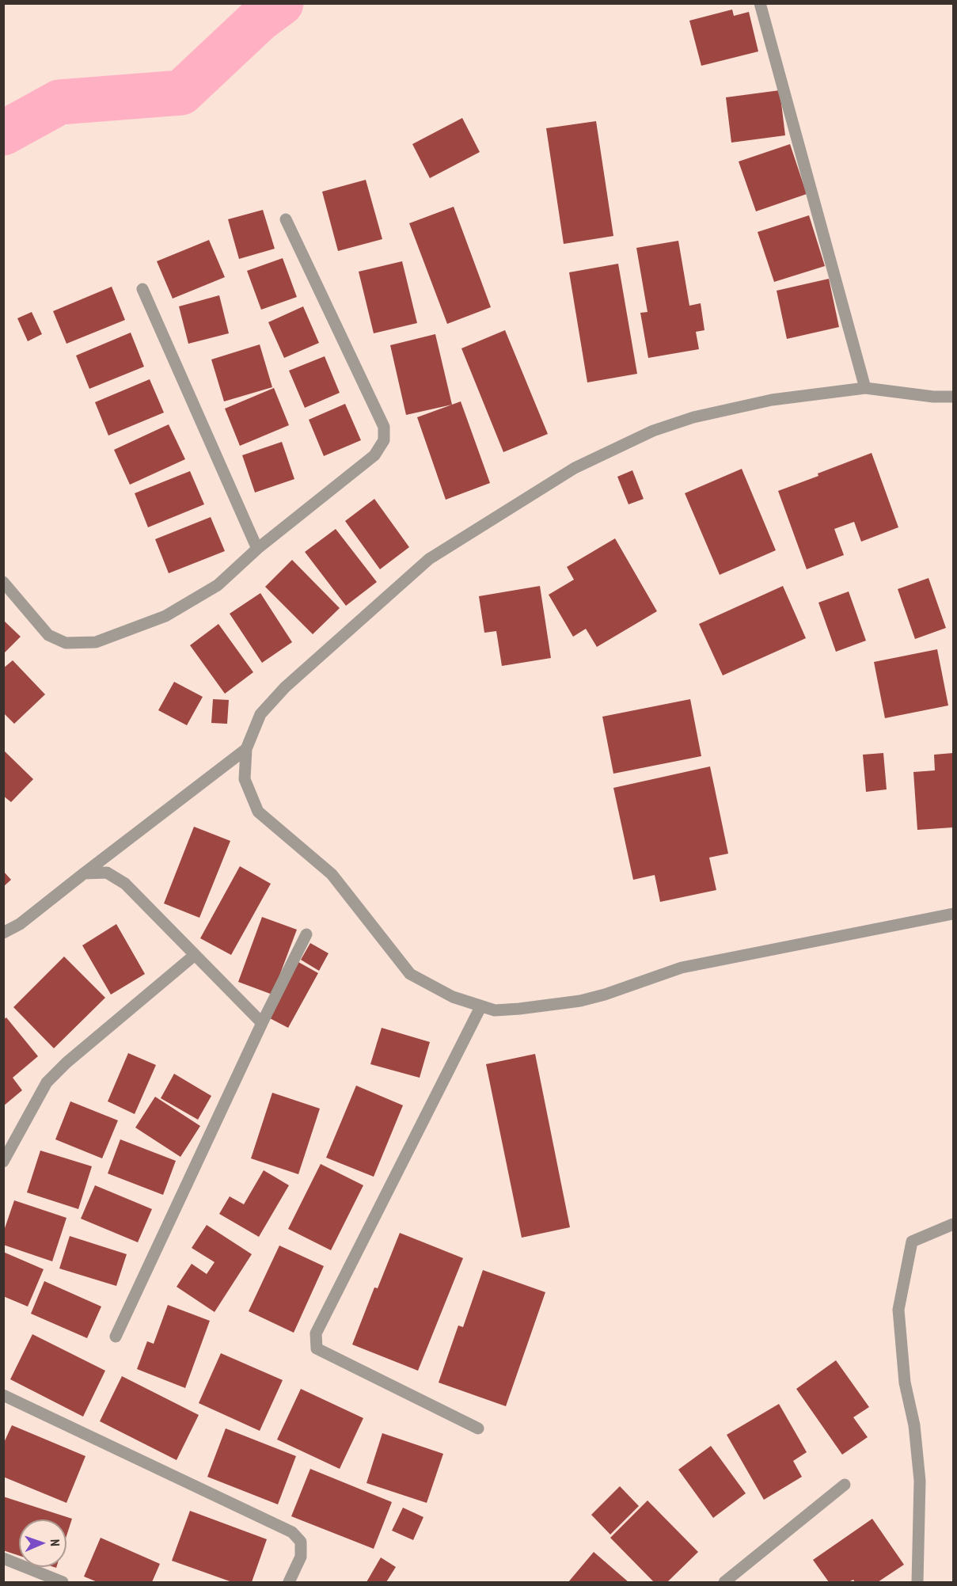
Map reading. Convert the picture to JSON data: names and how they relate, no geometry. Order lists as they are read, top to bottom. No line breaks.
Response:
{"north":"right"}
